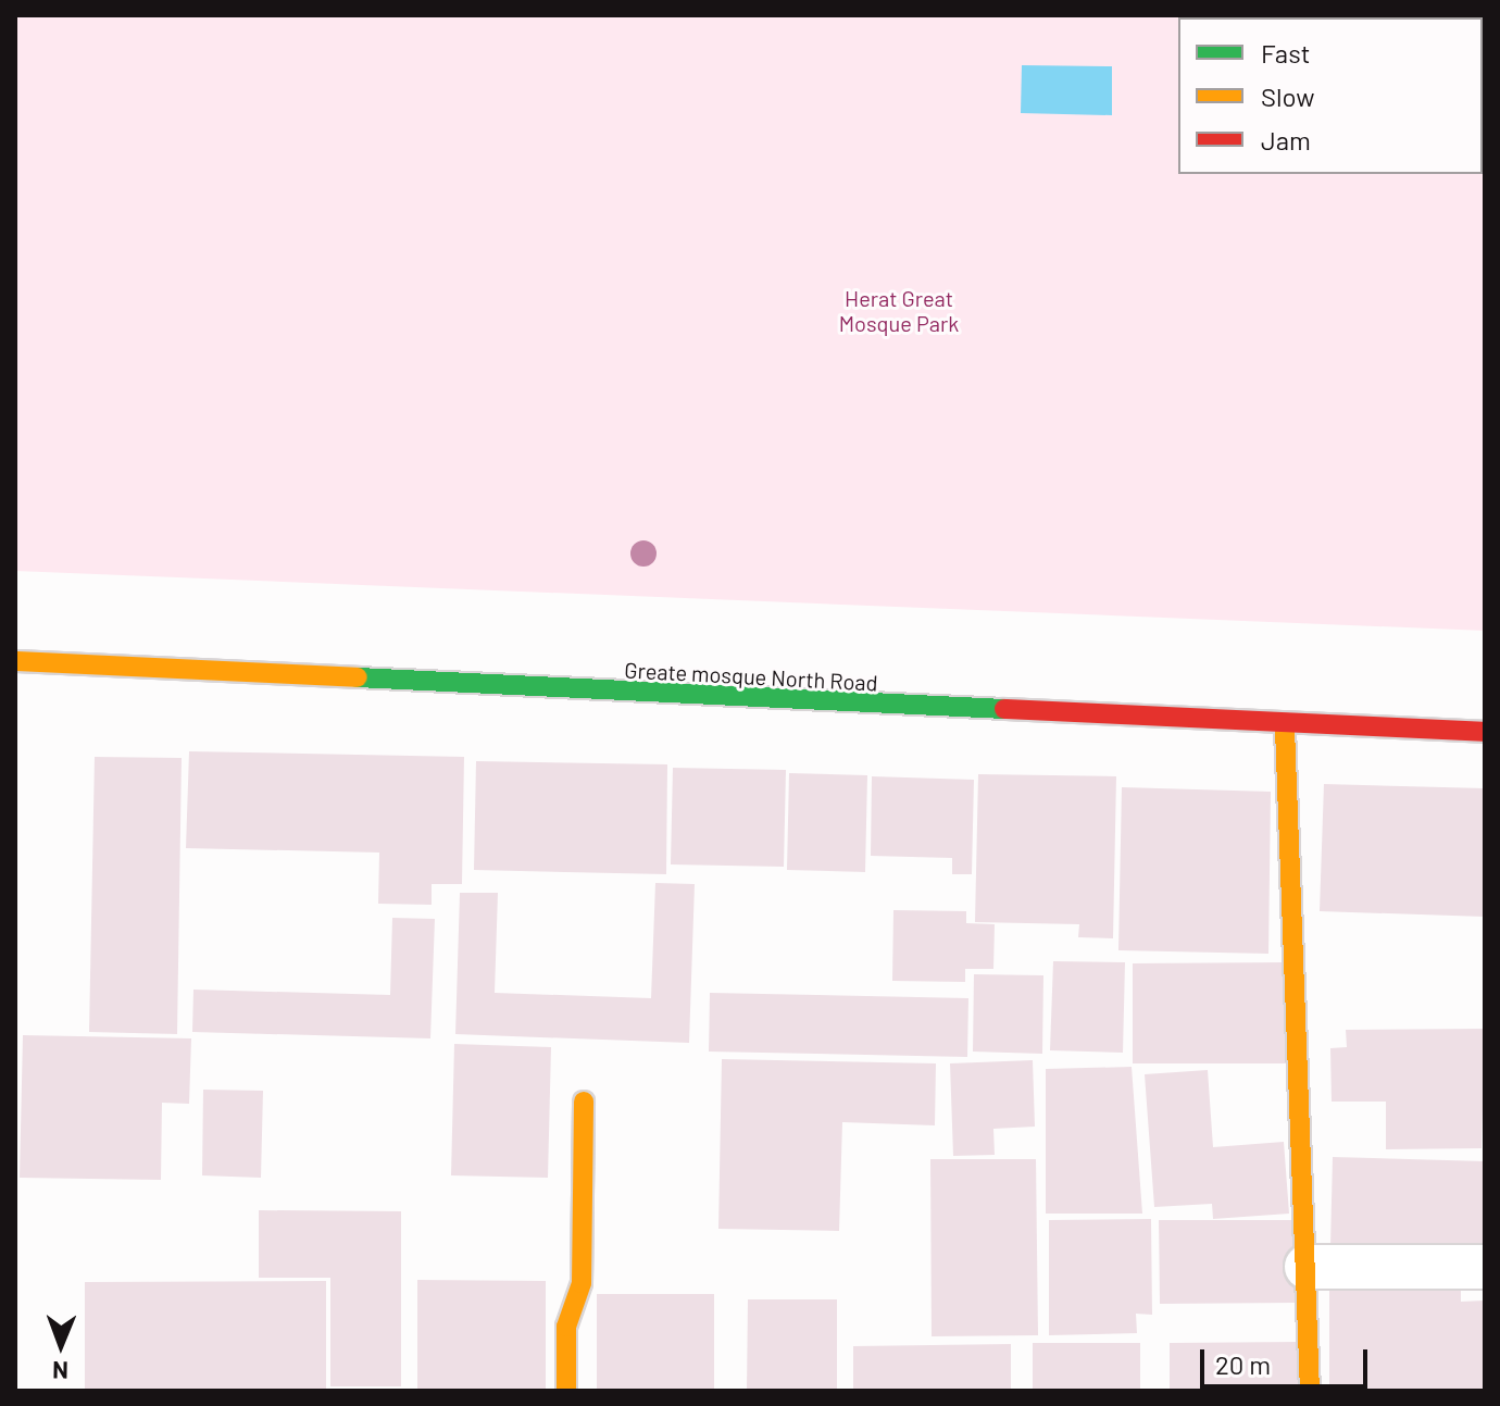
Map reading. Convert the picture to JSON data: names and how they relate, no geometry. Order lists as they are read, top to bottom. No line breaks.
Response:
{"streets":{"street":["Greate mosque North Road"]},"parks":["Herat Great Mosque Park"],"legend":["Fast","Slow","Jam"],"scale_bar":"20 m","north":"bottom"}
